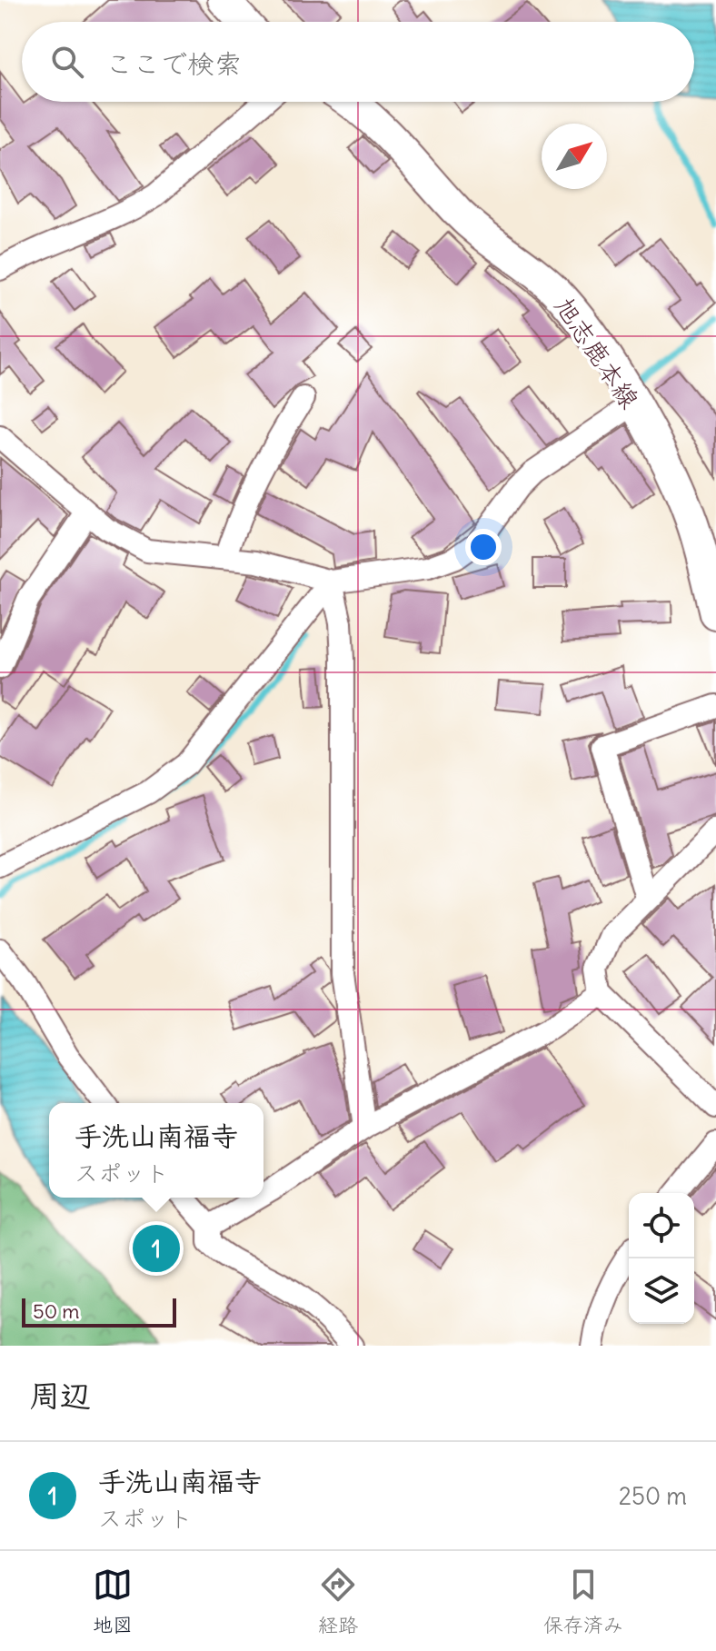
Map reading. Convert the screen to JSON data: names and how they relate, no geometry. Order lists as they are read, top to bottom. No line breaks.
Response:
{"streets":{"main road":["旭志鹿本線"]},"scale_bar":"50 m","north":"top right","page":{"search":"ここで検索","popup":["手洗山南福寺","スポット"],"pins":"1","scale":"50 m","heading":"周辺","list":[{"mark":"1","name":"手洗山南福寺","note":"スポット","value":"250 m"}],"nav":["地図","経路","保存済み"]}}
